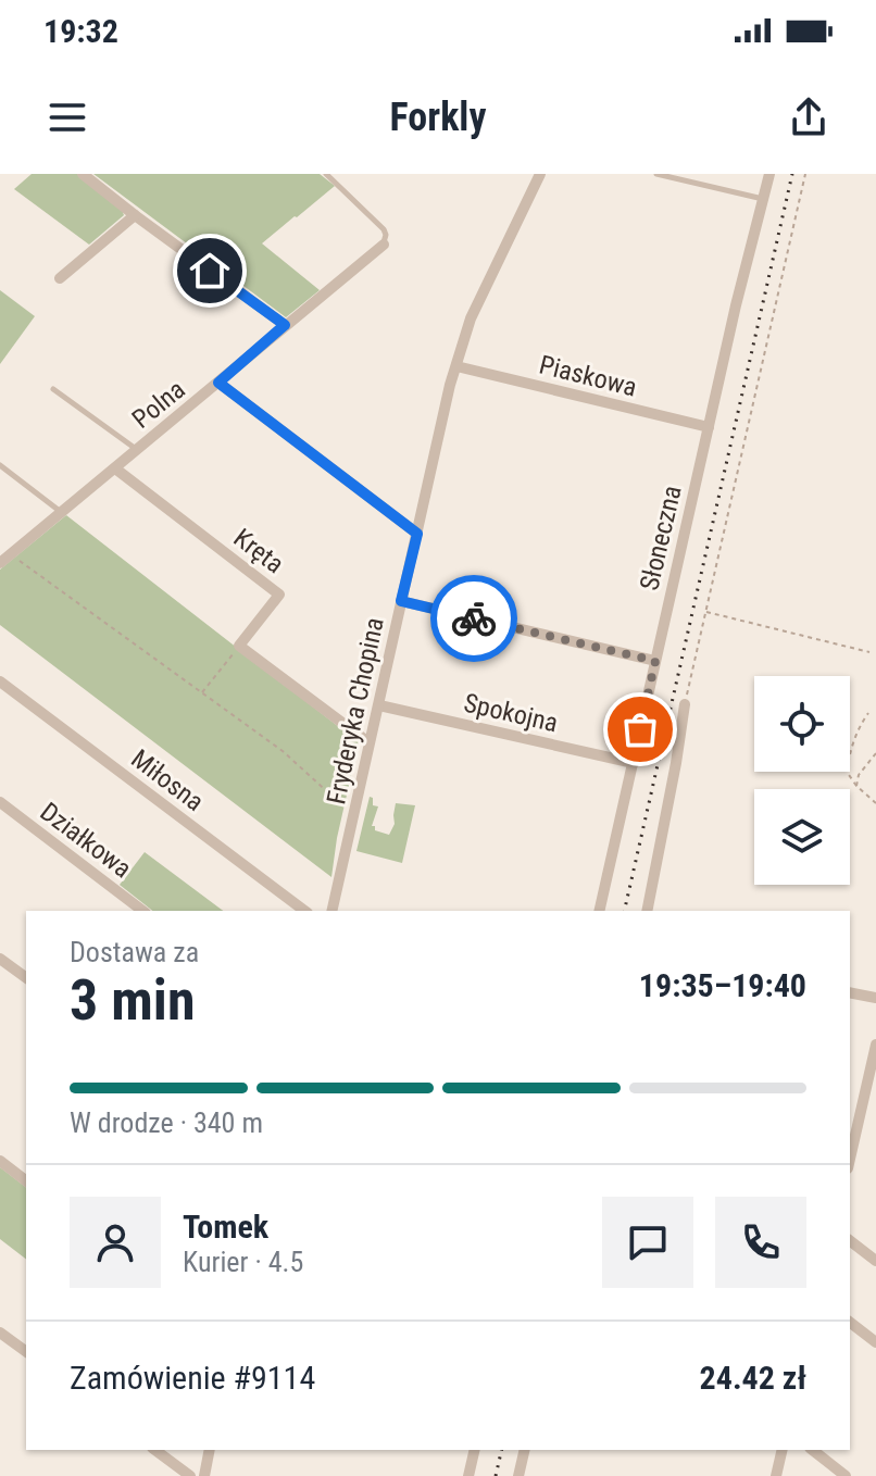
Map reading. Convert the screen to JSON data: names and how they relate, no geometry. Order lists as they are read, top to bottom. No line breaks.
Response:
{"streets":{"street":["Piaskowa","Polna","Słoneczna","Kręta","Fryderyka Chopina","Spokojna","Miłosna","Działkowa"]},"crossings":[["Piaskowa","Słoneczna"],["Piaskowa","Fryderyka Chopina"],["Polna","Kręta"],["Słoneczna","Spokojna"],["Fryderyka Chopina","Spokojna"]],"page":{"status":"19:32","header":"Forkly","heading":["3 min","Dostawa za","19:35–19:40"],"panel":["Tomek","Kurier · 4.5","Zamówienie #9114","24.42 zł"],"bar":"W drodze · 340 m"}}
